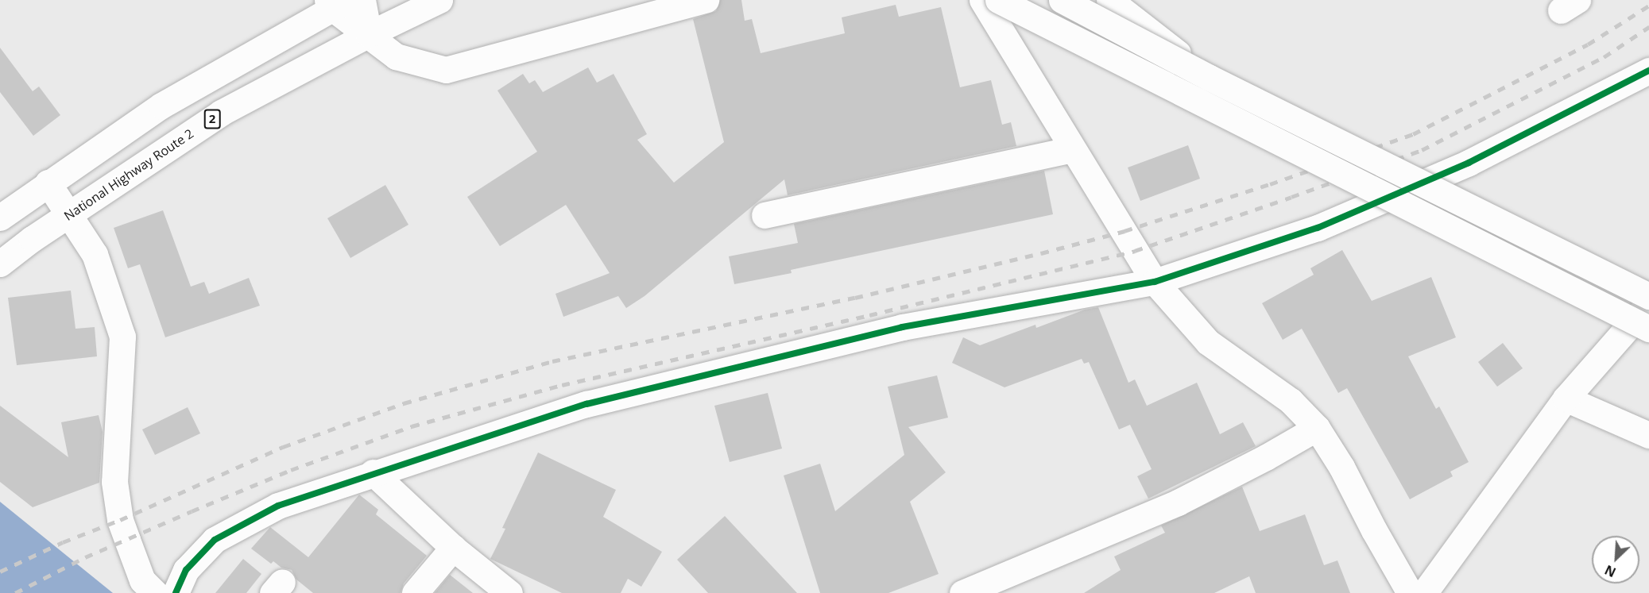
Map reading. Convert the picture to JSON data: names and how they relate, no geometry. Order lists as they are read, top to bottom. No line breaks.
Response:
{"streets":{"main road":["2","National Highway Route 2"]},"north":"bottom left"}
